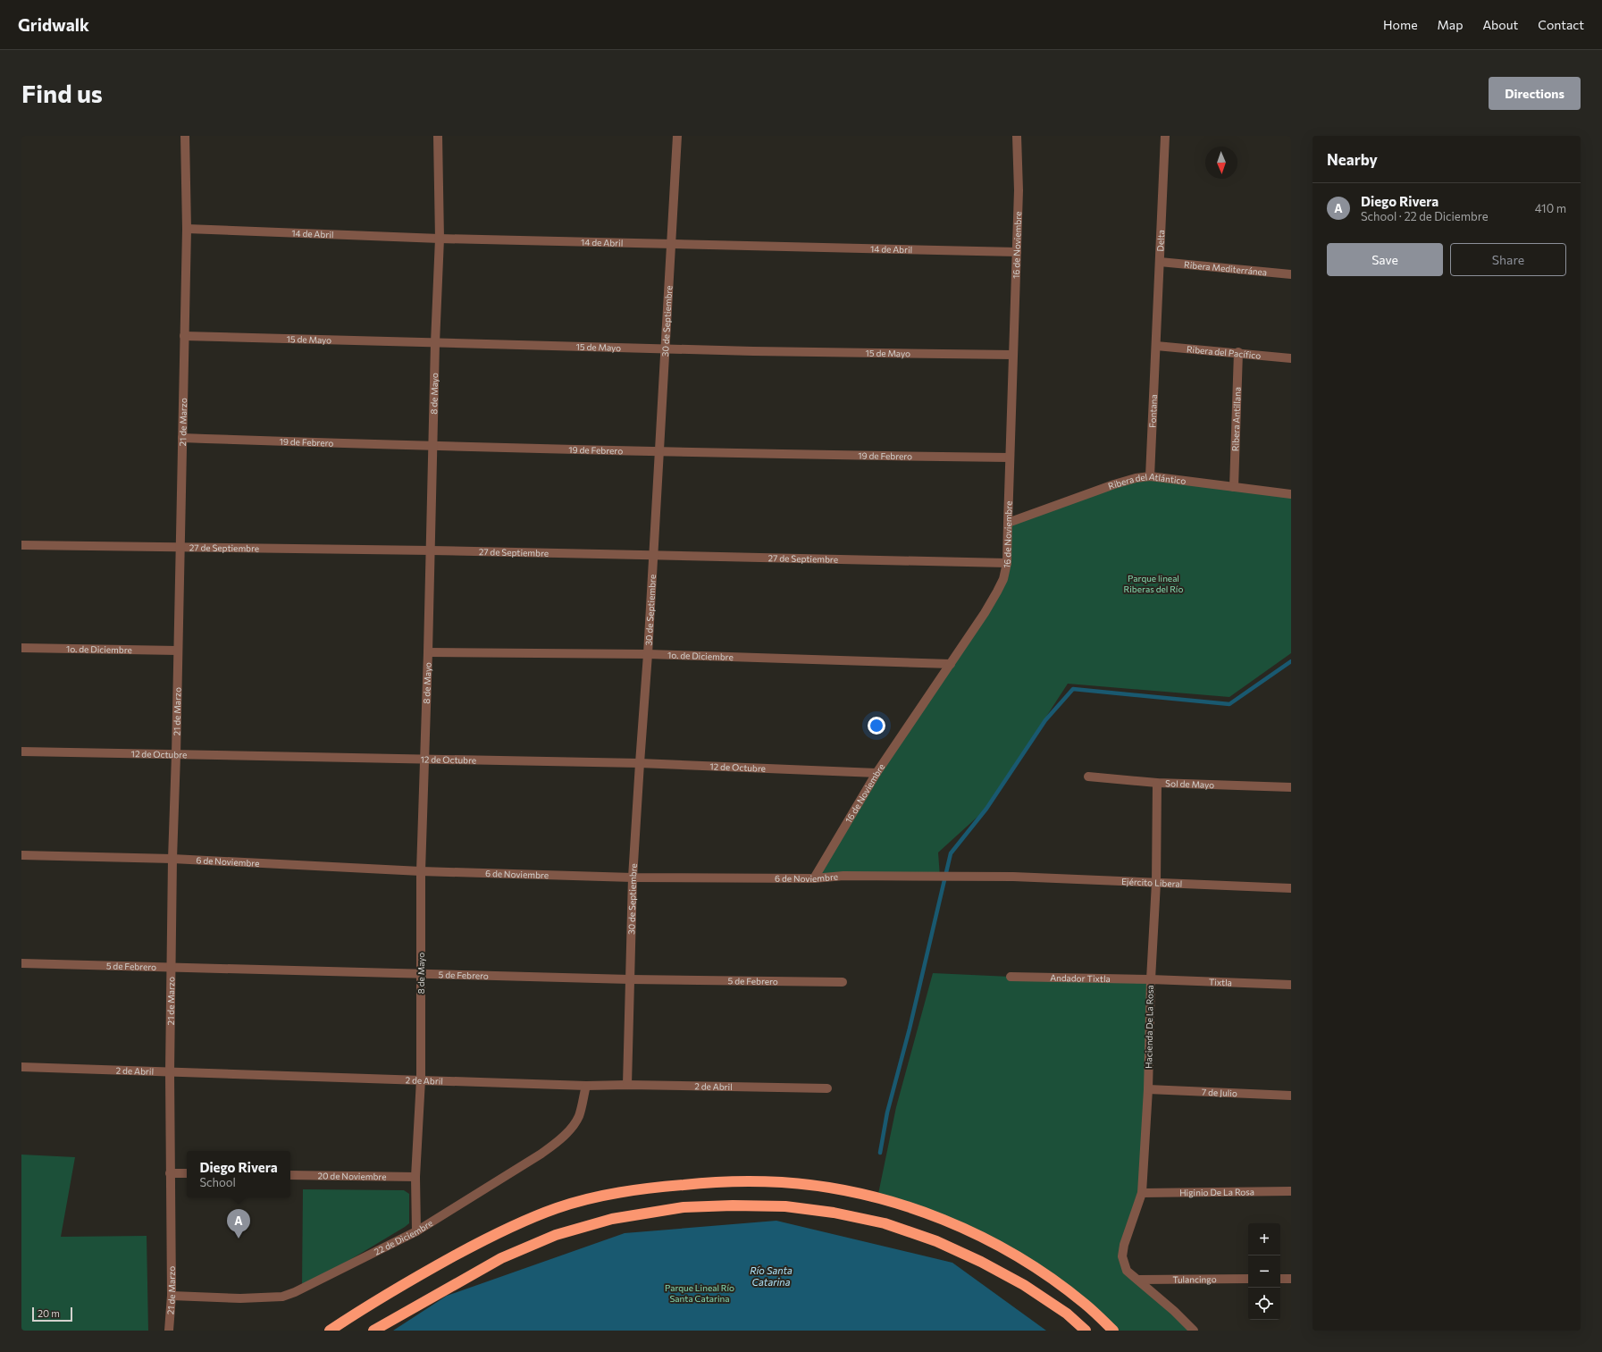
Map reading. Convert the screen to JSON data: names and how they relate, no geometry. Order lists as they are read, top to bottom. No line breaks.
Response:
{"streets":{"street":["14 de Abril","Delta","16 de Noviembre","Ribera Mediterránea","30 de Septiembre","15 de Mayo","Ribera del Pacífico","8 de Mayo","Fontana","Ribera Antillana","21 de Marzo","19 de Febrero","Ribera del Atlántico","27 de Septiembre","1o. de Diciembre","12 de Octubre","Sol de Mayo","6 de Noviembre","Ejército Liberal","5 de Febrero","Andador Tixtla","Tixtla","Hacienda De La Rosa","2 de Abril","7 de Julio","20 de Noviembre","Higinio De La Rosa","22 de Diciembre","Tulancingo"]},"crossings":[["14 de Abril","16 de Noviembre"],["14 de Abril","30 de Septiembre"],["14 de Abril","8 de Mayo"],["14 de Abril","21 de Marzo"],["Delta","Ribera Mediterránea"],["Delta","Ribera del Pacífico"],["Delta","Fontana"],["16 de Noviembre","15 de Mayo"],["16 de Noviembre","19 de Febrero"],["16 de Noviembre","Ribera del Atlántico"],["16 de Noviembre","27 de Septiembre"],["16 de Noviembre","1o. de Diciembre"],["16 de Noviembre","12 de Octubre"],["16 de Noviembre","6 de Noviembre"],["30 de Septiembre","15 de Mayo"],["30 de Septiembre","19 de Febrero"],["30 de Septiembre","27 de Septiembre"],["30 de Septiembre","1o. de Diciembre"],["30 de Septiembre","12 de Octubre"],["30 de Septiembre","6 de Noviembre"],["30 de Septiembre","5 de Febrero"],["30 de Septiembre","2 de Abril"],["15 de Mayo","8 de Mayo"],["15 de Mayo","21 de Marzo"],["Ribera del Pacífico","Fontana"],["Ribera del Pacífico","Ribera Antillana"],["8 de Mayo","19 de Febrero"],["8 de Mayo","27 de Septiembre"],["8 de Mayo","1o. de Diciembre"],["8 de Mayo","12 de Octubre"],["8 de Mayo","6 de Noviembre"],["8 de Mayo","5 de Febrero"],["8 de Mayo","2 de Abril"],["8 de Mayo","20 de Noviembre"],["8 de Mayo","22 de Diciembre"],["Fontana","Ribera del Atlántico"],["Ribera Antillana","Ribera del Atlántico"],["21 de Marzo","19 de Febrero"],["21 de Marzo","27 de Septiembre"],["21 de Marzo","1o. de Diciembre"],["21 de Marzo","12 de Octubre"],["21 de Marzo","6 de Noviembre"],["21 de Marzo","5 de Febrero"],["21 de Marzo","2 de Abril"],["21 de Marzo","22 de Diciembre"],["Sol de Mayo","Hacienda De La Rosa"],["6 de Noviembre","Ejército Liberal"],["Ejército Liberal","Hacienda De La Rosa"],["Andador Tixtla","Tixtla"],["Andador Tixtla","Hacienda De La Rosa"],["Tixtla","Hacienda De La Rosa"],["Hacienda De La Rosa","7 de Julio"],["Hacienda De La Rosa","Higinio De La Rosa"],["Hacienda De La Rosa","Tulancingo"],["2 de Abril","22 de Diciembre"]],"water":["Río Santa Catarina"],"parks":["Parque lineal Riberas del Río","Parque Lineal Río Santa Catarina"],"scale_bar":"20 m","north":"bottom","page":{"header":"Gridwalk","nav":["Home","Map","About","Contact"],"buttons":["Directions",["Save","Share"]],"title":"Find us","heading":"Nearby","list":[{"mark":"A","name":"Diego Rivera","note":"School · 22 de Diciembre","value":"410 m"}],"popup":["Diego Rivera","School"],"pins":"A","map_buttons":["+","−"],"scale":"20 m"}}
